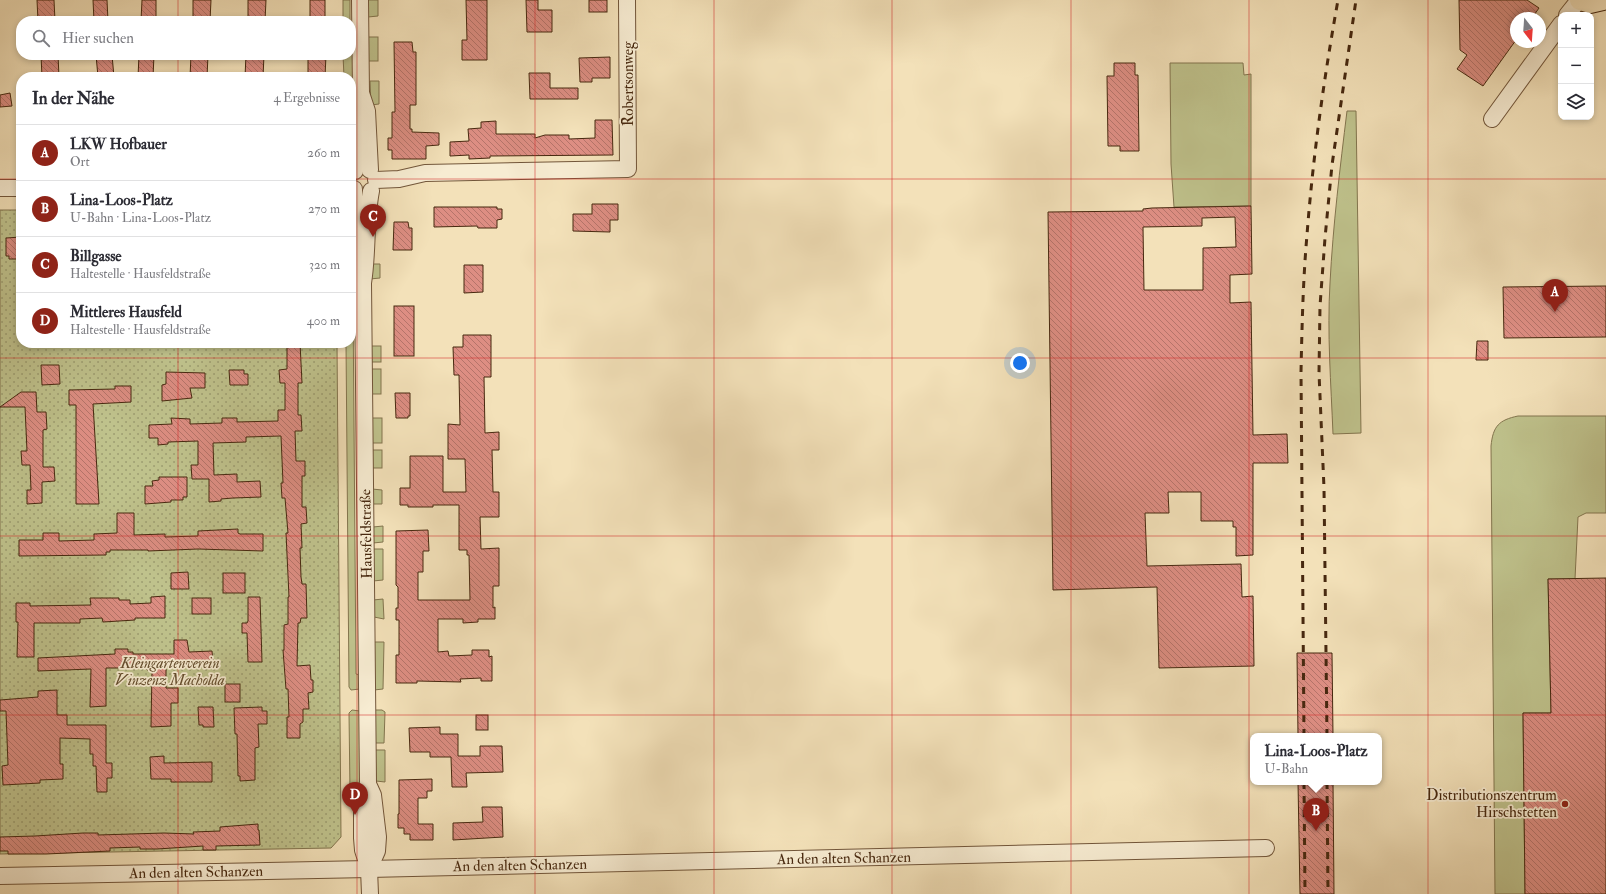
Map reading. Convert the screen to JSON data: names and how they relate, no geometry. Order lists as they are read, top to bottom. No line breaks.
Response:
{"streets":{"street":["Robertsonweg","Hausfeldstraße","An den alten Schanzen"]},"crossings":[["Robertsonweg","Hausfeldstraße"],["Hausfeldstraße","An den alten Schanzen"]],"parks":["Kleingartenverein Vinzenz Macholda"],"places":["Distributionszentrum Hirschstetten"],"north":"bottom","page":{"map_buttons":["+","−"],"search":"Hier suchen","heading":["In der Nähe","4 Ergebnisse"],"list":[{"mark":"A","name":"LKW Hofbauer","note":"Ort","value":"260 m"},{"mark":"B","name":"Lina-Loos-Platz","note":"U-Bahn · Lina-Loos-Platz","value":"270 m"},{"mark":"C","name":"Billgasse","note":"Haltestelle · Hausfeldstraße","value":"320 m"},{"mark":"D","name":"Mittleres Hausfeld","note":"Haltestelle · Hausfeldstraße","value":"400 m"}],"pins":["C","A","D","B"],"popup":["Lina-Loos-Platz","U-Bahn"]}}
